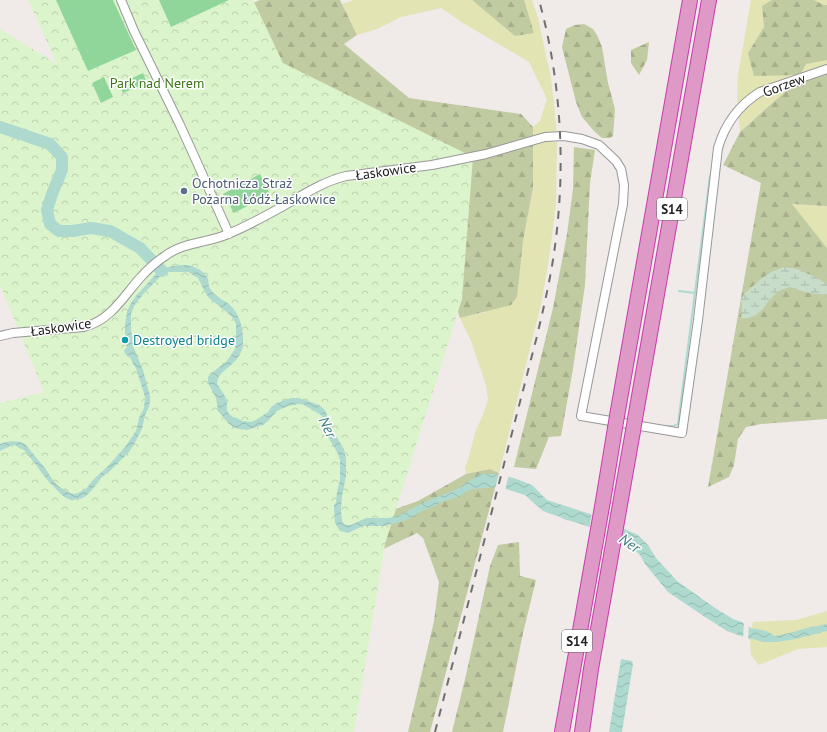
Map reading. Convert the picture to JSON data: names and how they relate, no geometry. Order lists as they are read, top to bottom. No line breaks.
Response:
{"streets":{"highway":["S14"],"street":["Gorzew","Łaskowice"]},"crossings":[["Gorzew","Łaskowice"]],"water":["Ner"],"parks":["Park nad Nerem"],"places":["Ochotnicza Straż Pożarna Łódź-Łaskowice","Destroyed bridge"]}
